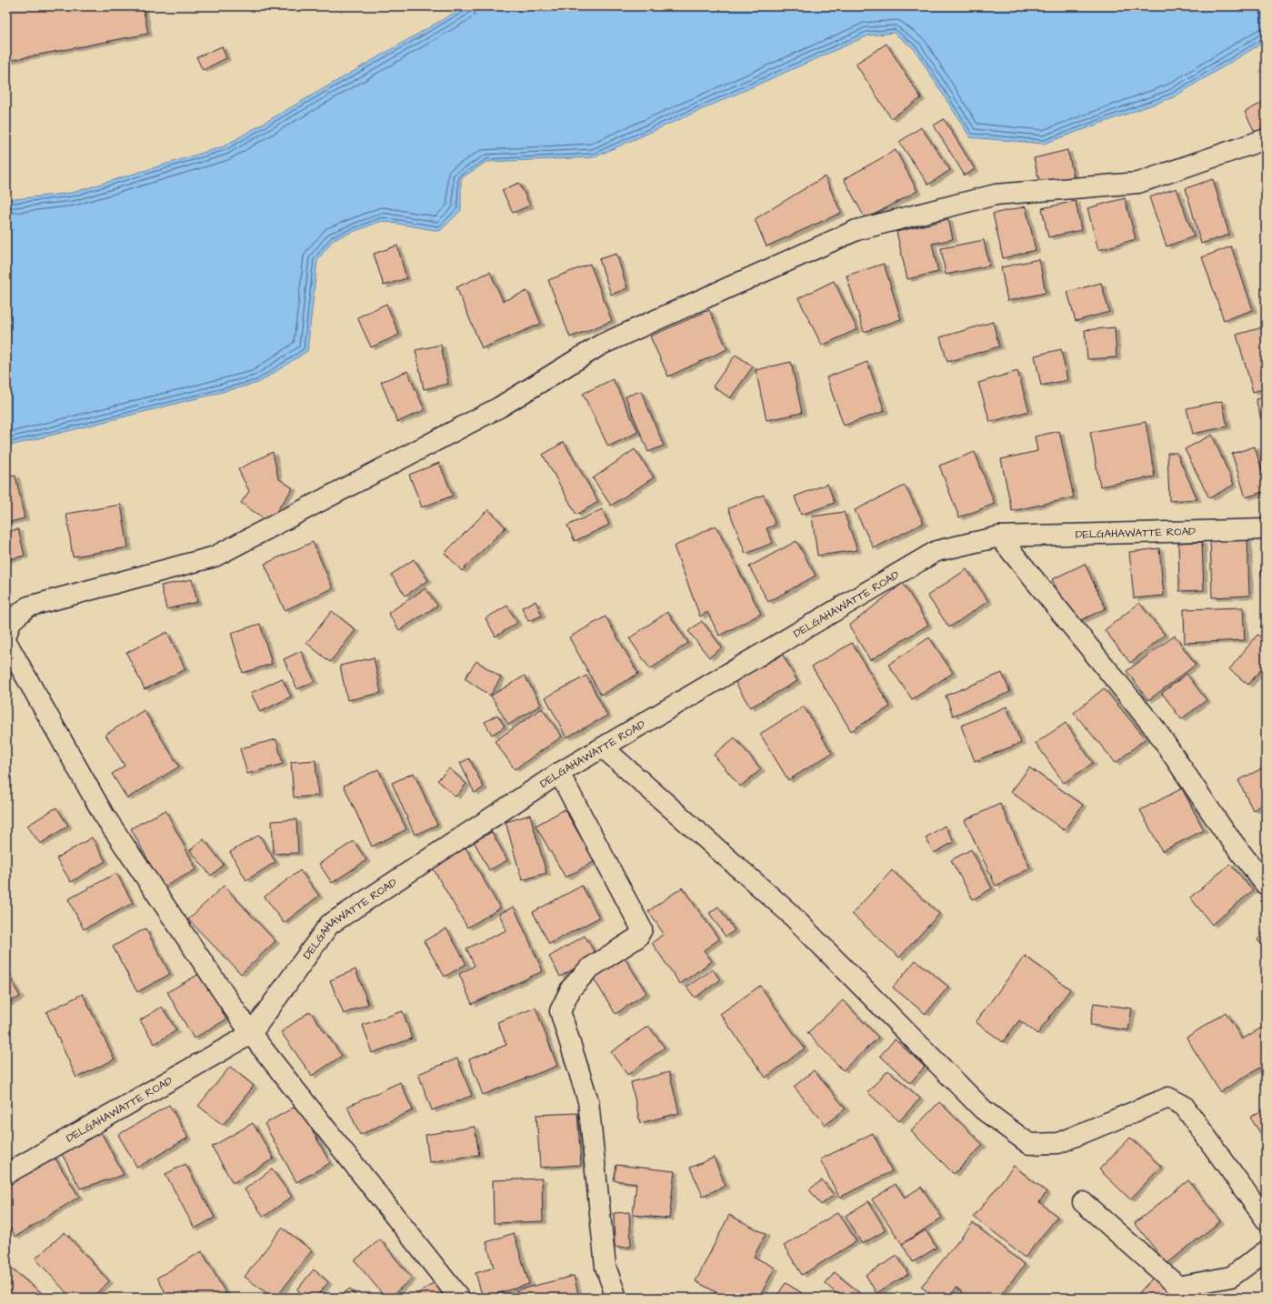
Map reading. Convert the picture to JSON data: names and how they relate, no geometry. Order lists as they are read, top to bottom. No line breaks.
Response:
{"streets":{"street":["DELGAHAWATTE ROAD"]}}
